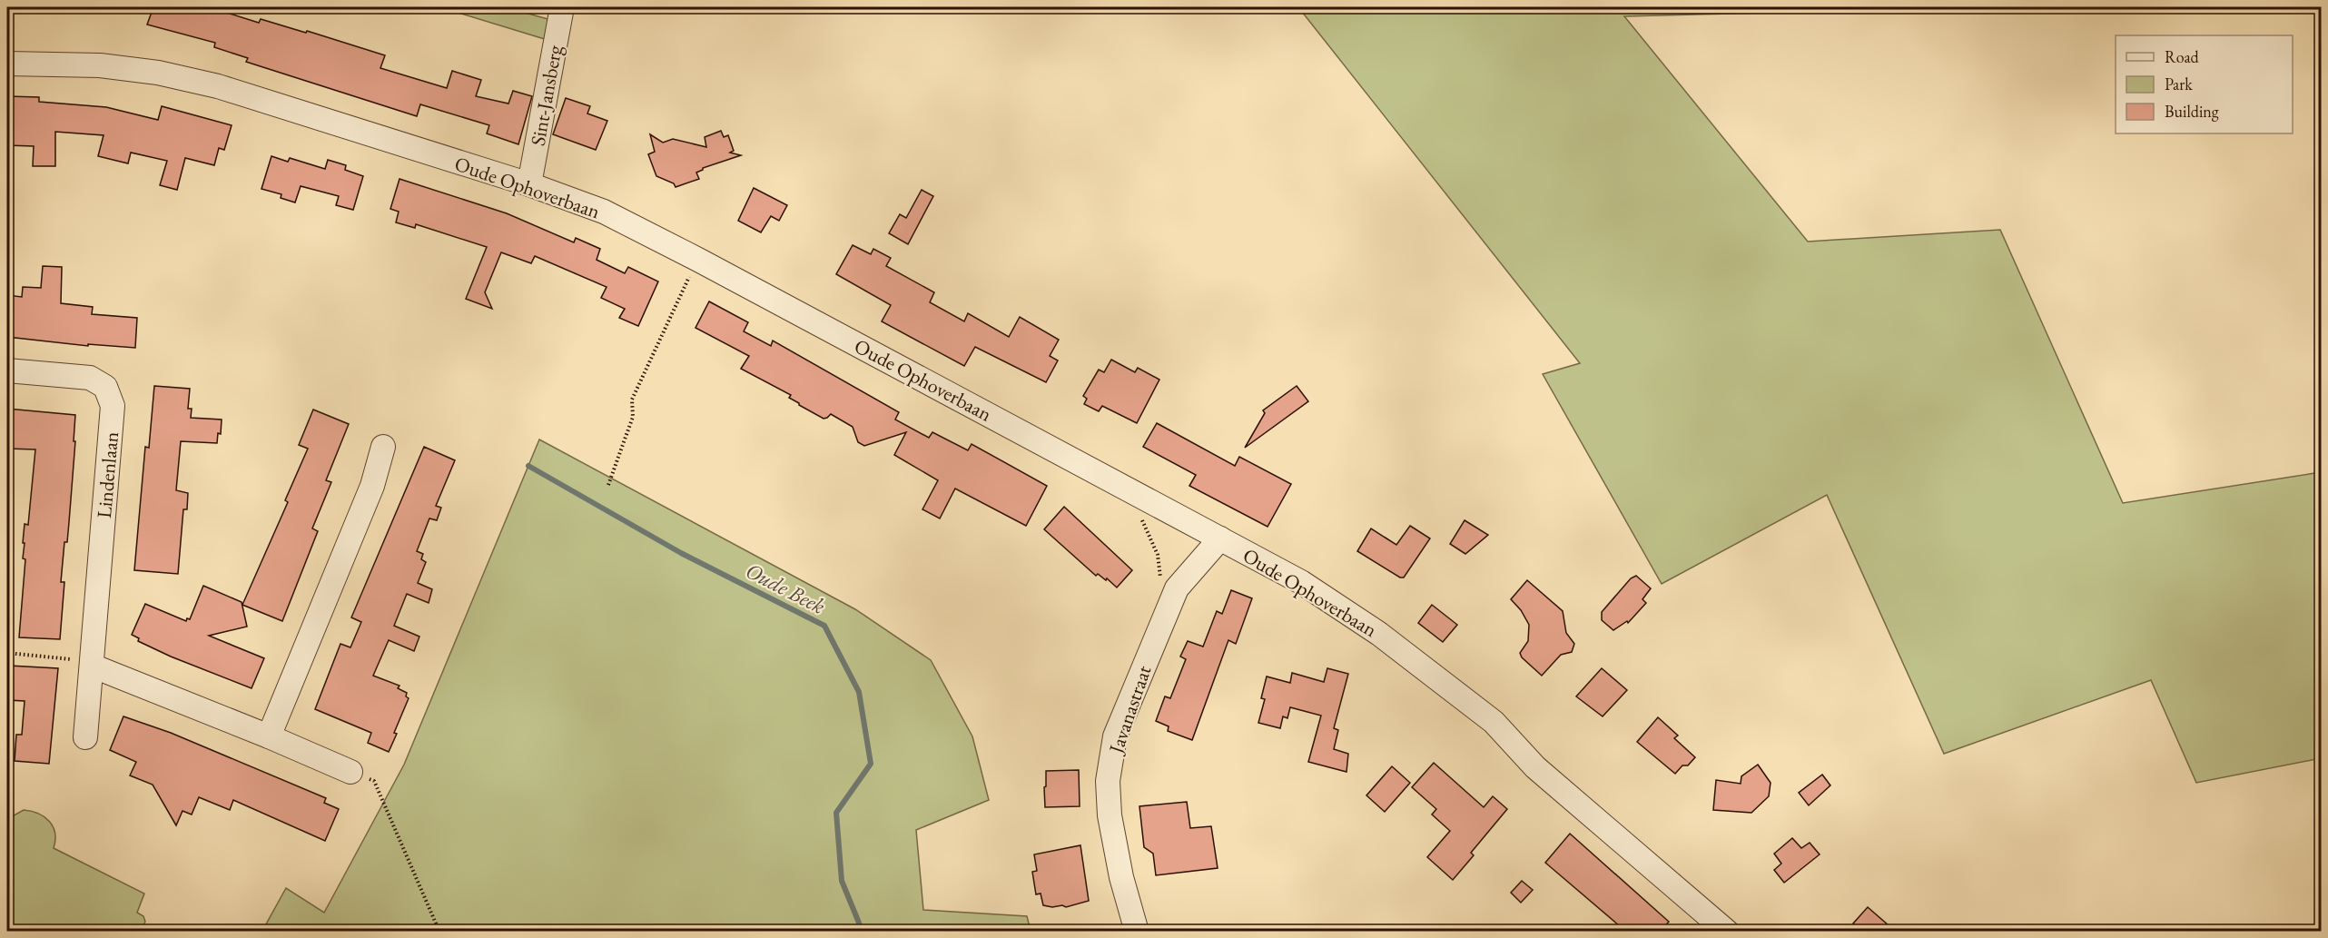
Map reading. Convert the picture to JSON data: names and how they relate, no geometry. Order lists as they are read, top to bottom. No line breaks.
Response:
{"streets":{"street":["Sint-Jansberg","Oude Ophoverbaan","Lindenlaan","Javanastraat"]},"crossings":[["Sint-Jansberg","Oude Ophoverbaan"],["Oude Ophoverbaan","Javanastraat"]],"water":["Oude Beek"],"legend":["Road","Park","Building"]}
